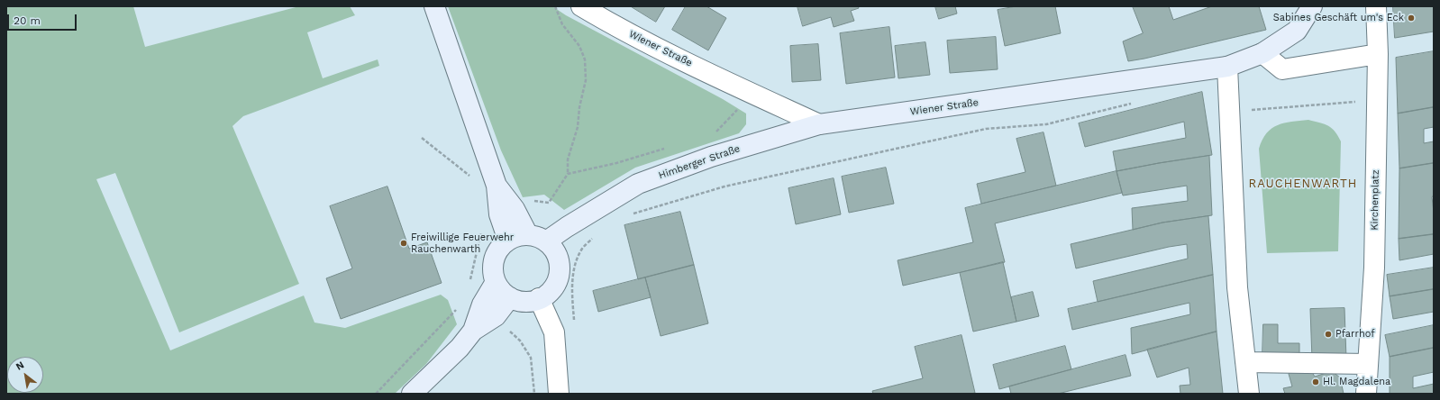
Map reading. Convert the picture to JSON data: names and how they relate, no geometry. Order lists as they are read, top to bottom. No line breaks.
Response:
{"streets":{"main road":["Wiener Straße","Himberger Straße"],"street":["Kirchenplatz"]},"crossings":[["Wiener Straße","Himberger Straße"]],"districts":["RAUCHENWARTH"],"places":["Sabines Geschäft um's Eck","Freiwillige Feuerwehr Rauchenwarth","Pfarrhof","Hl. Magdalena"],"scale_bar":"20 m","north":"top left"}
